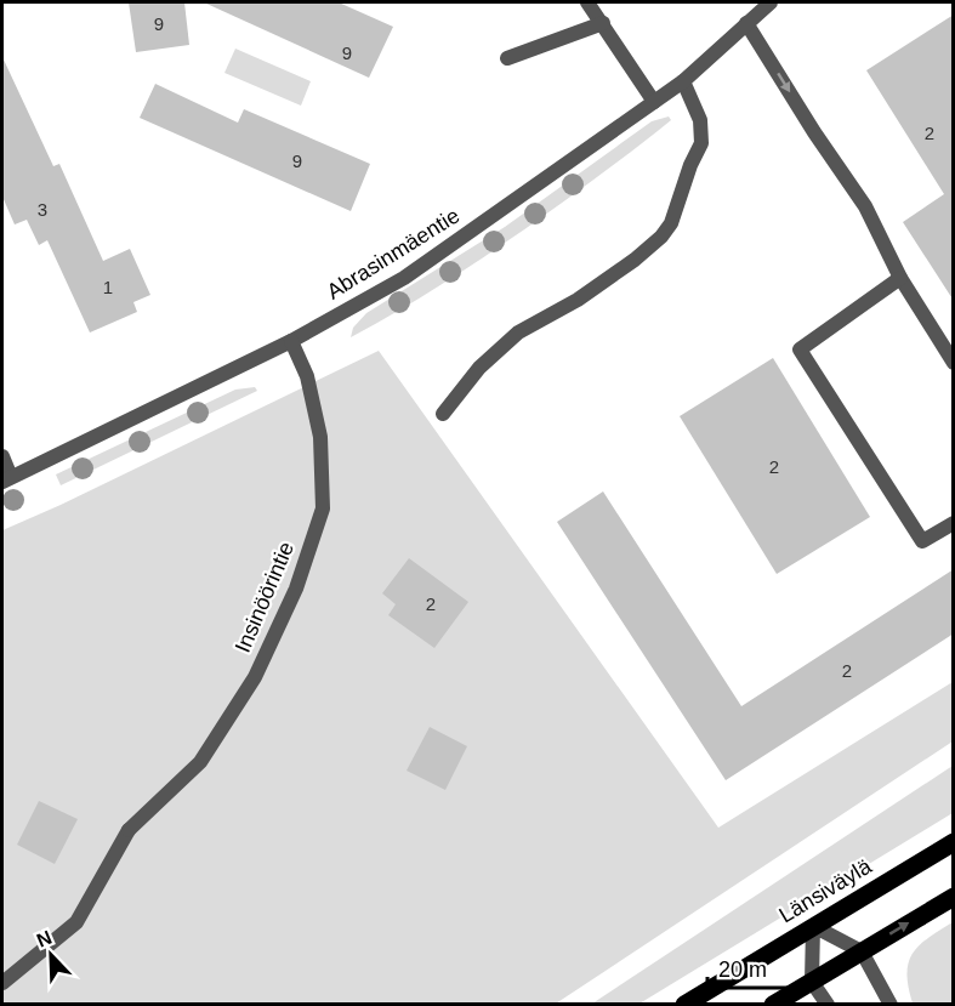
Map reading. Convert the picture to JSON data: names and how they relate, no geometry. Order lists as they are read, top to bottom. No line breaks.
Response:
{"streets":{"main road":["Länsiväylä"],"street":["Abrasinmäentie","Insinöörintie"]},"crossings":[["Abrasinmäentie","Insinöörintie"]],"house_numbers":["9","9","2","9","3","1","2","2","2"],"scale_bar":"20 m","north":"top left"}
